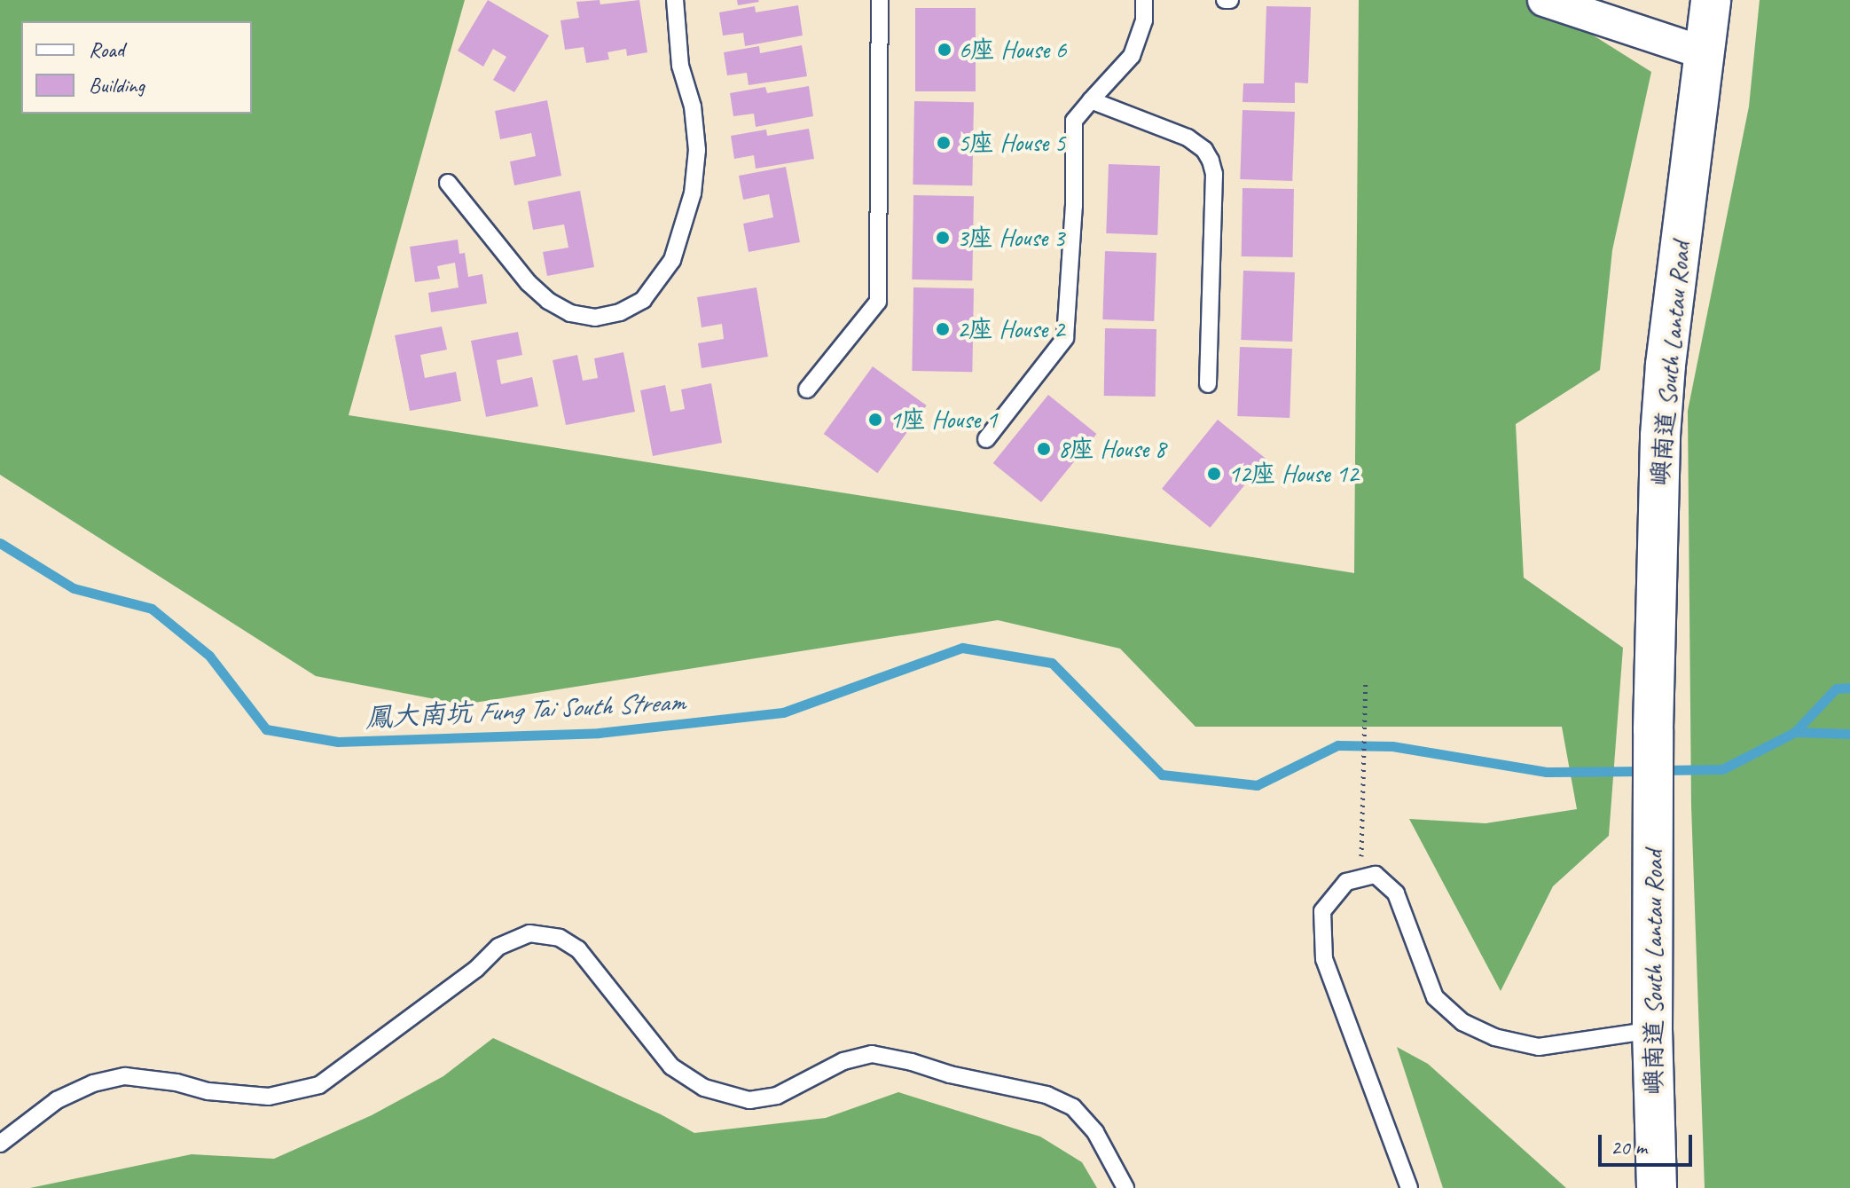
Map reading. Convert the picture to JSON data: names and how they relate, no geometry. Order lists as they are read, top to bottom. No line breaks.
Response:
{"streets":{"main road":["嶼南道 South Lantau Road"]},"water":["鳳大南坑 Fung Tai South Stream"],"places":["6座 House 6","5座 House 5","3座 House 3","2座 House 2","1座 House 1","8座 House 8","12座 House 12"],"legend":["Road","Building"],"scale_bar":"20 m"}
